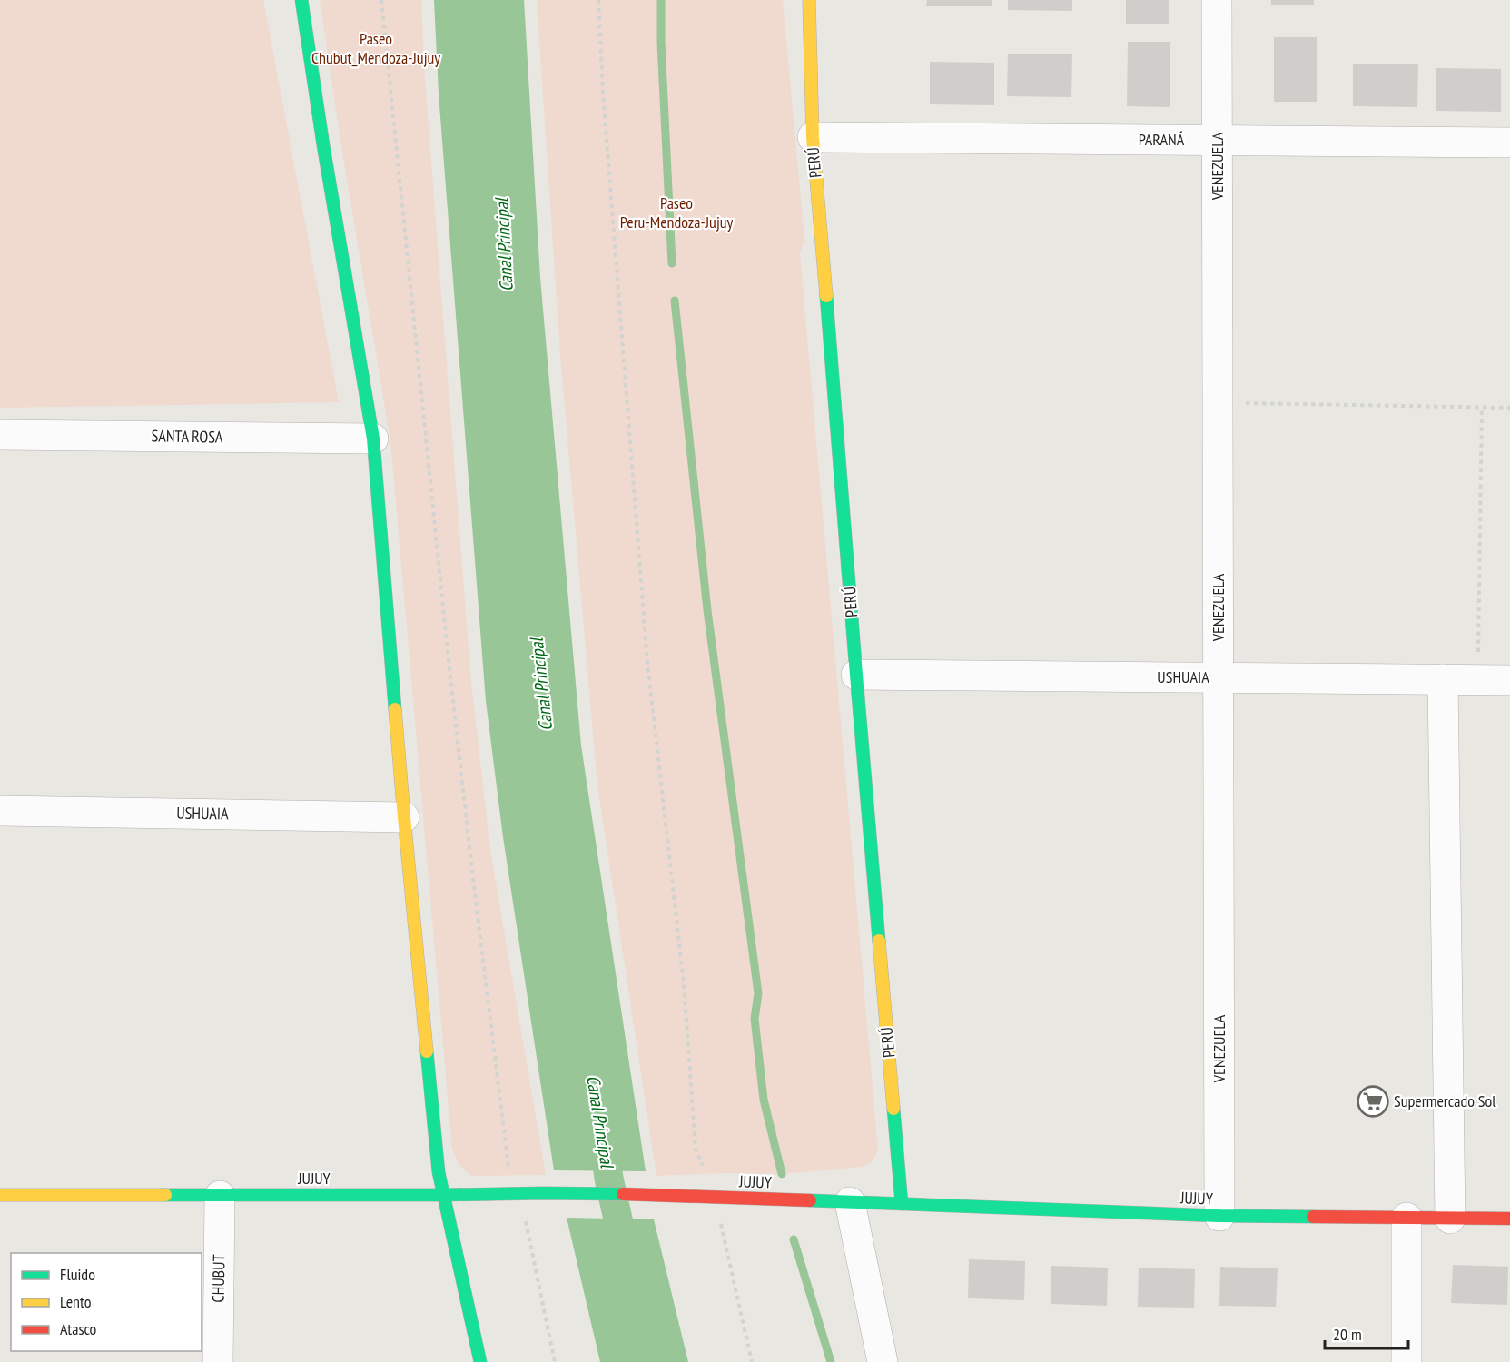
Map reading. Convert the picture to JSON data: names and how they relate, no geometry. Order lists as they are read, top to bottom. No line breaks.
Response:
{"streets":{"main road":["PERÚ","JUJUY"],"street":["PARANÁ","VENEZUELA","SANTA ROSA","USHUAIA","CHUBUT"]},"crossings":[["PARANÁ","PERÚ"],["PARANÁ","VENEZUELA"],["PERÚ","USHUAIA"],["PERÚ","JUJUY"],["VENEZUELA","USHUAIA"],["VENEZUELA","JUJUY"],["JUJUY","CHUBUT"]],"water":["Canal Principal"],"parks":["Paseo Chubut_Mendoza-Jujuy","Paseo Peru-Mendoza-Jujuy"],"places":{"supermarket":["Supermercado Sol"]},"legend":["Fluido","Lento","Atasco"],"scale_bar":"20 m"}
